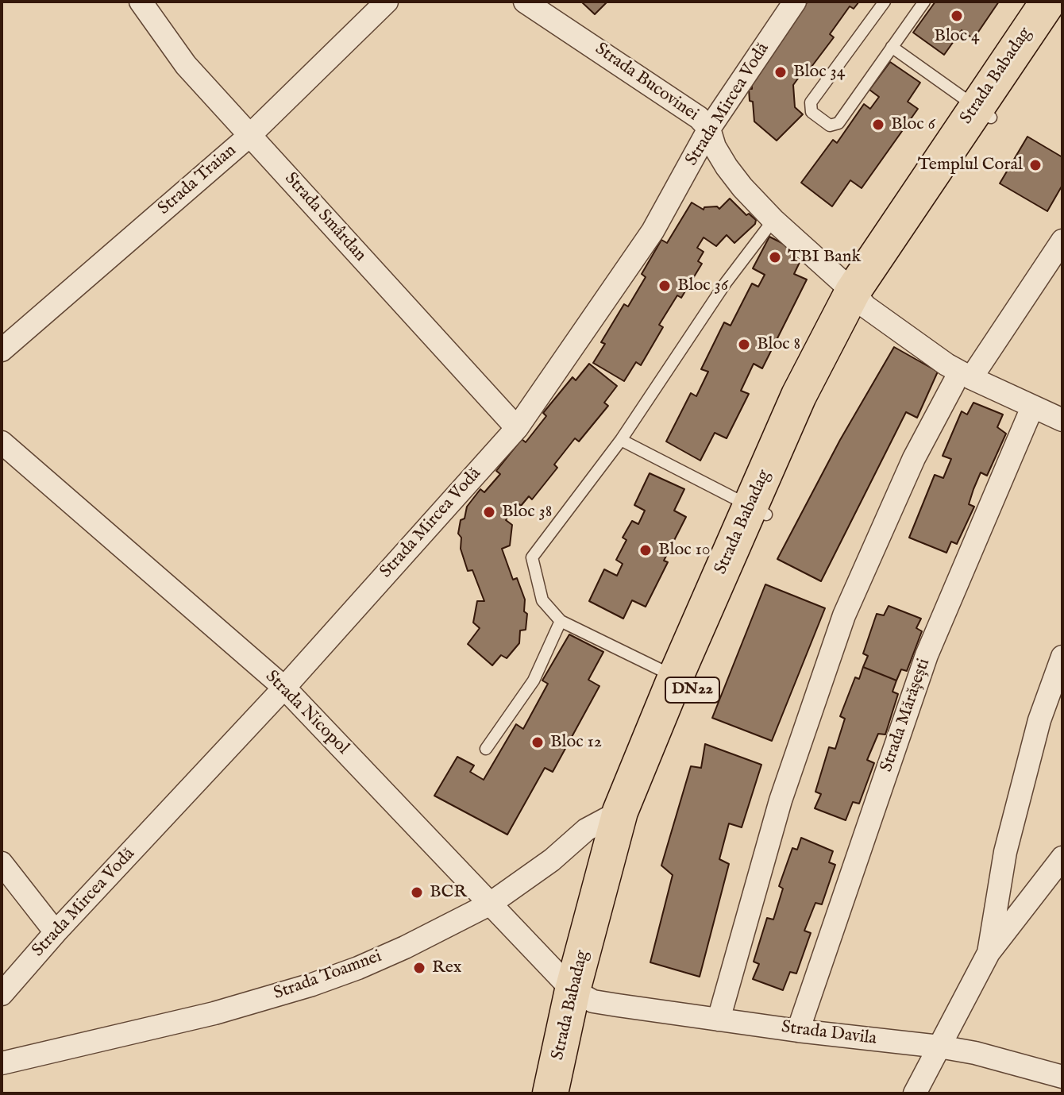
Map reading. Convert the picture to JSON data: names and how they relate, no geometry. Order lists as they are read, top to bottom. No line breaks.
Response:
{"streets":{"main road":["Strada Babadag","DN22"],"street":["Strada Bucovinei","Strada Mircea Vodă","Strada Traian","Strada Smârdan","Strada Nicopol","Strada Mărășești","Strada Toamnei","Strada Davila"]},"crossings":[["Strada Babadag","Strada Bucovinei"],["Strada Babadag","Strada Nicopol"],["Strada Babadag","Strada Toamnei"],["Strada Babadag","Strada Davila"],["Strada Bucovinei","Strada Mircea Vodă"],["Strada Bucovinei","Strada Mărășești"],["Strada Mircea Vodă","Strada Smârdan"],["Strada Mircea Vodă","Strada Nicopol"],["Strada Traian","Strada Smârdan"],["Strada Nicopol","Strada Toamnei"],["Strada Nicopol","Strada Davila"],["Strada Mărășești","Strada Davila"]],"places":["Bloc 4","Bloc 34","Bloc 6","Templul Coral","TBI Bank","Bloc 36","Bloc 8","Bloc 38","Bloc 10","Bloc 12","BCR","Rex"]}
